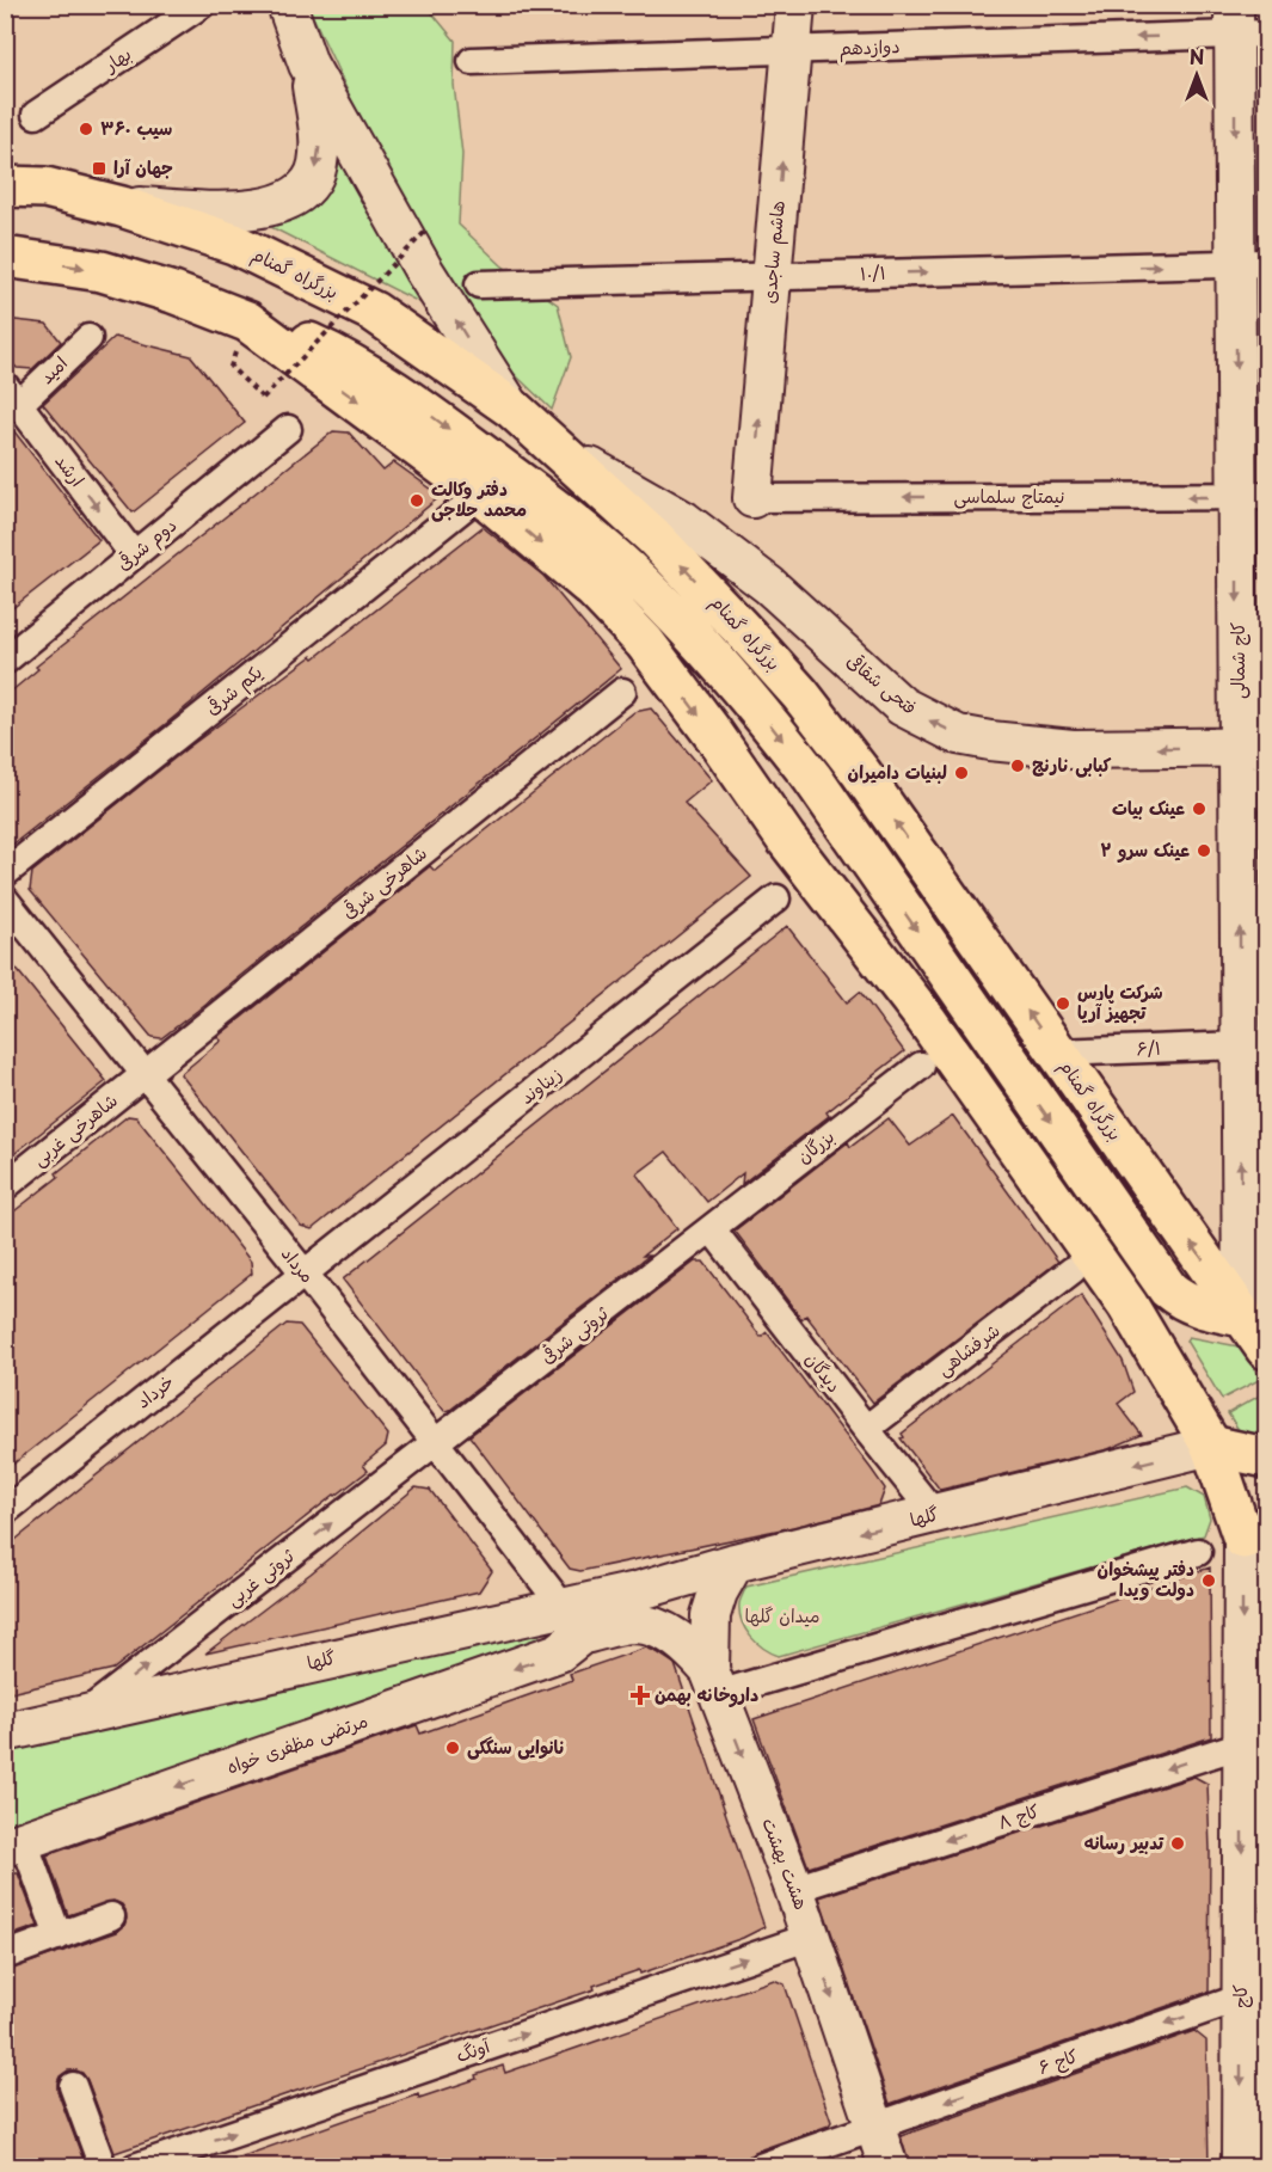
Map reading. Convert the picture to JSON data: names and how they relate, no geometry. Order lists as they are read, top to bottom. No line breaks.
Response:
{"streets":{"main road":["هاشم ساجدی","بزرگراه گمنام","کاج شمالی","فتحی شقاقی","گلها","مرتضی مظفری خواه","هشت بهشت","کاج"],"street":["دوازدهم","بهار","۱۰/۱","امید","ارشد","نیمتاج سلماسی","دوم شرقی","یکم شرقی","شاهرخی شرقی","۶/۱","زیناوند","شاهرخی غربی","بزرگان","مرداد","ثروتی شرقی","شرفشاهی","دیدگان","خرداد","ثروتی غربی","کاج ۸","آونگ","کاج ۶"]},"crossings":[["دوازدهم","هاشم ساجدی"],["دوازدهم","کاج شمالی"],["هاشم ساجدی","۱۰/۱"],["هاشم ساجدی","نیمتاج سلماسی"],["بزرگراه گمنام","کاج شمالی"],["بزرگراه گمنام","فتحی شقاقی"],["بزرگراه گمنام","۶/۱"],["۱۰/۱","کاج شمالی"],["امید","ارشد"],["ارشد","دوم شرقی"],["نیمتاج سلماسی","کاج شمالی"],["کاج شمالی","فتحی شقاقی"],["کاج شمالی","۶/۱"],["شاهرخی شرقی","شاهرخی غربی"],["شاهرخی شرقی","مرداد"],["زیناوند","مرداد"],["زیناوند","خرداد"],["شاهرخی غربی","مرداد"],["بزرگان","ثروتی شرقی"],["بزرگان","دیدگان"],["مرداد","ثروتی شرقی"],["مرداد","خرداد"],["مرداد","گلها"],["مرداد","ثروتی غربی"],["مرداد","مرتضی مظفری خواه"],["ثروتی شرقی","دیدگان"],["ثروتی شرقی","ثروتی غربی"],["شرفشاهی","دیدگان"],["دیدگان","گلها"],["گلها","ثروتی غربی"],["گلها","مرتضی مظفری خواه"],["گلها","هشت بهشت"],["گلها","کاج"],["کاج ۸","هشت بهشت"],["کاج ۸","کاج"],["هشت بهشت","آونگ"],["هشت بهشت","کاج ۶"],["کاج","کاج ۶"]],"one_way":["دوازدهم","هاشم ساجدی","۱۰/۱","ارشد","نیمتاج سلماسی","گلها","ثروتی غربی","مرتضی مظفری خواه","هشت بهشت","کاج","آونگ","کاج ۶"],"parks":["میدان گلها"],"places":{"other":["سیب ۳۶۰","دفتر وکالت محمد حلاجی","کبابی نارنج","لبنیات دامیران","عینک بیات","عینک سرو ۲","شرکت پارس تجهیز آریا","دفتر پیشخوان دولت ویدا","نانوایی سنگکی","تدبیر رسانه"],"transit":["جهان آرا"],"health":["داروخانه بهمن"]},"north":"top"}
